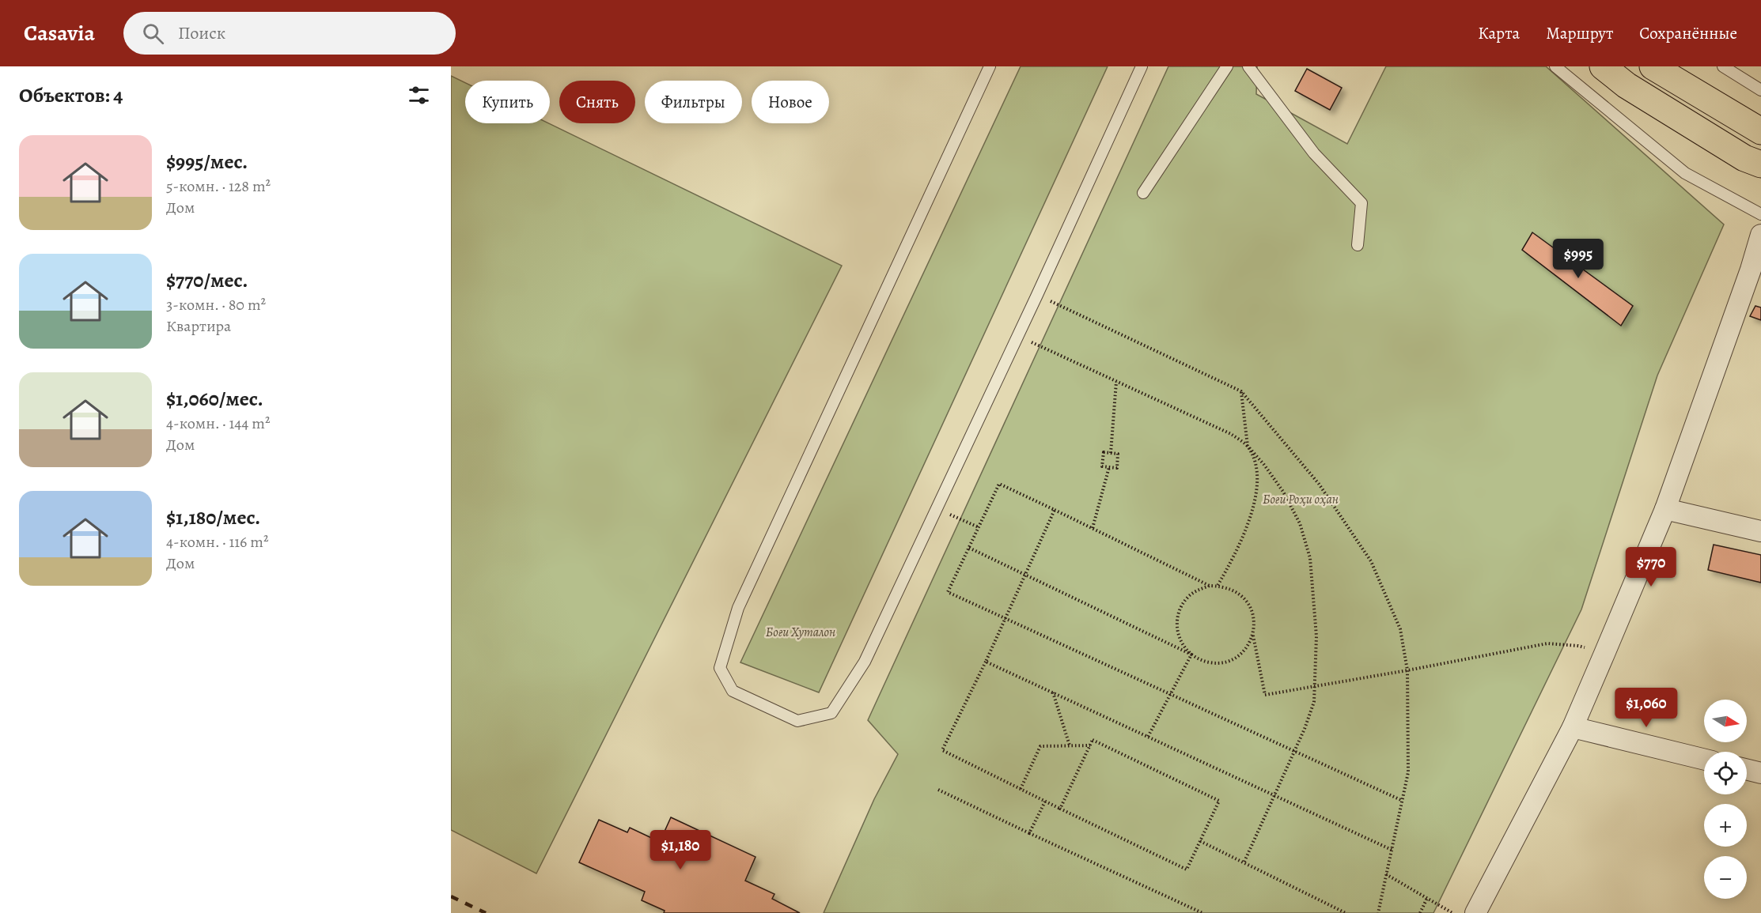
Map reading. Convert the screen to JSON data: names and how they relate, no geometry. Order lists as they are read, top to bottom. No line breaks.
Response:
{"parks":["Боғи Роҳи оҳан","Боғи Хуталон"],"north":"right","page":{"header":"Casavia","search":"Поиск","nav":["Карта","Маршрут","Сохранённые"],"heading":"Объектов: 4","chip":["Купить","Снять","Фильтры","Новое"],"list":[{"name":"$995/мес.","note":"5-комн. · 128 m² · Дом"},{"name":"$770/мес.","note":"3-комн. · 80 m² · Квартира"},{"name":"$1,060/мес.","note":"4-комн. · 144 m² · Дом"},{"name":"$1,180/мес.","note":"4-комн. · 116 m² · Дом"}],"price":["$995","$770","$1,060","$1,180"],"map_buttons":["+","−"]}}
